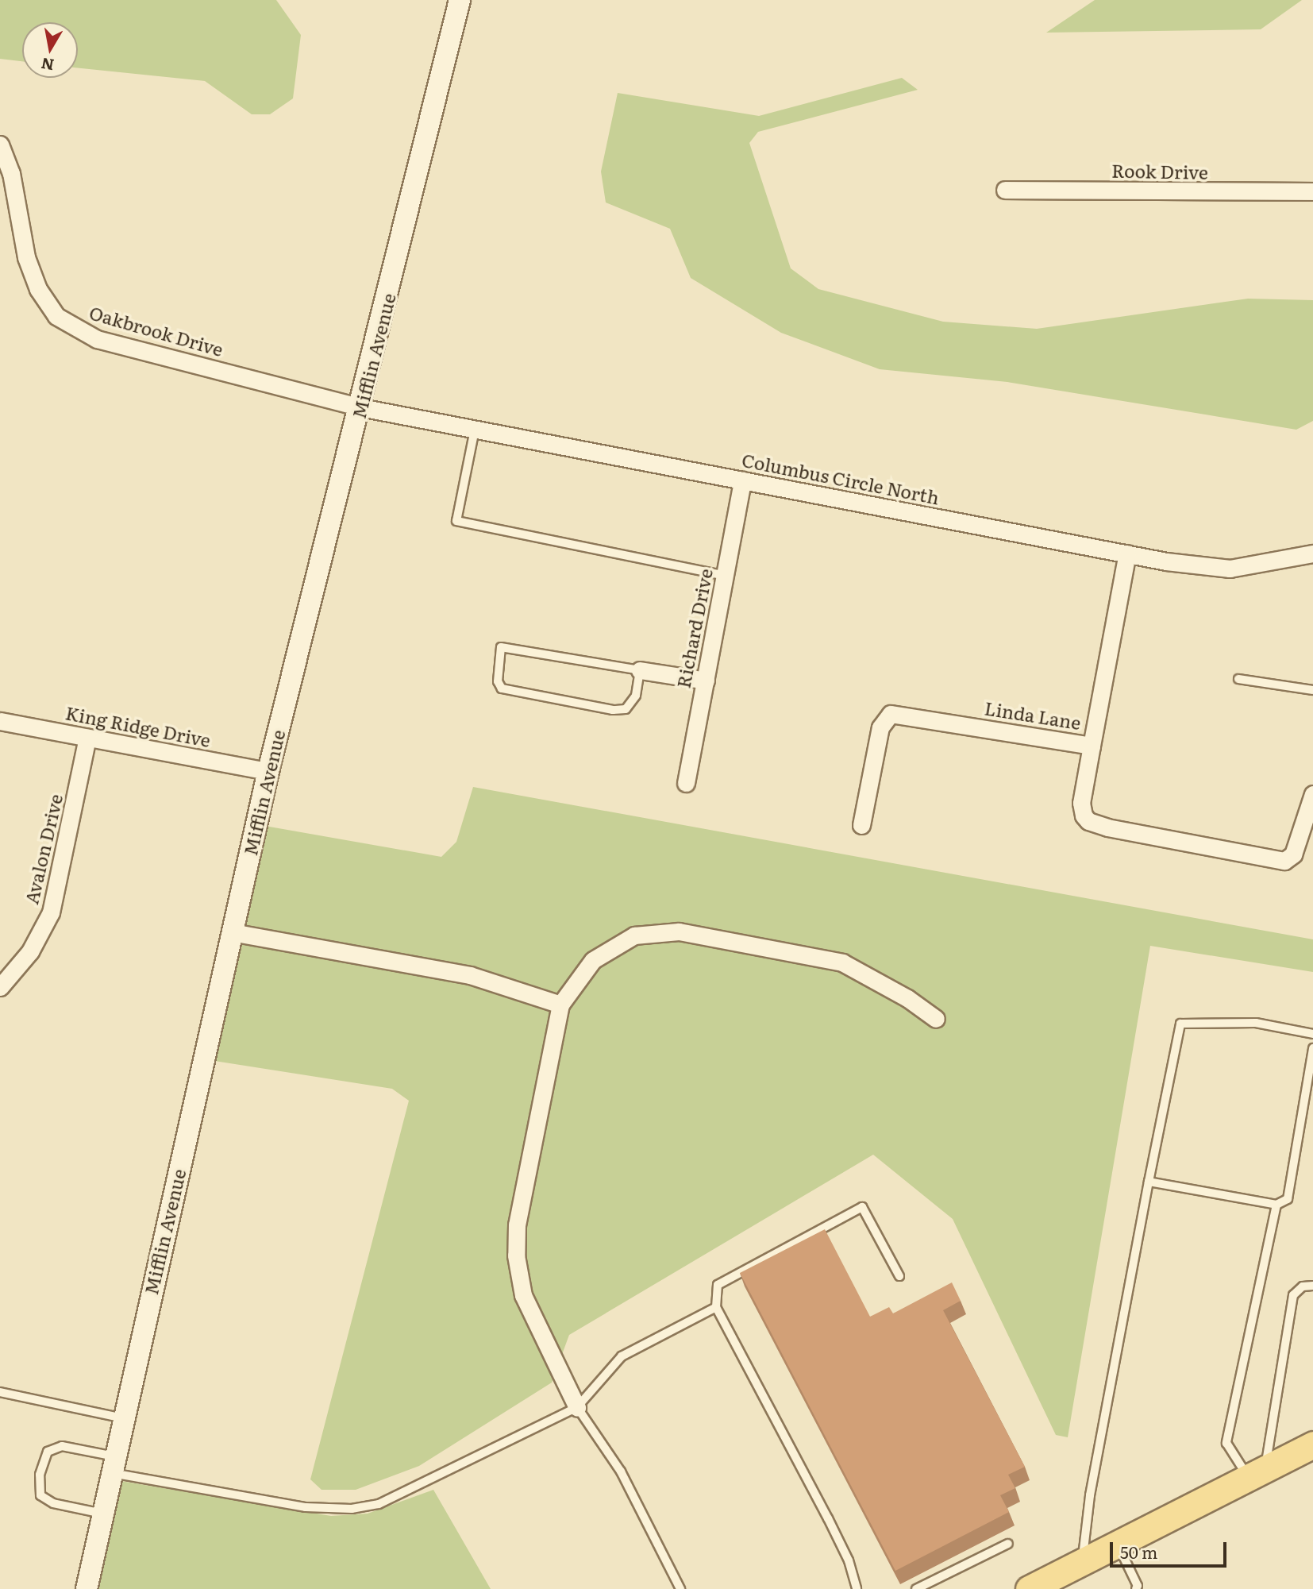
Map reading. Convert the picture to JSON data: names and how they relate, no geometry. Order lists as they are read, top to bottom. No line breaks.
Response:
{"streets":{"street":["Rook Drive","Oakbrook Drive","Mifflin Avenue","Columbus Circle North","Richard Drive","Linda Lane","King Ridge Drive","Avalon Drive"]},"crossings":[["Oakbrook Drive","Mifflin Avenue"],["Oakbrook Drive","Columbus Circle North"],["Mifflin Avenue","Columbus Circle North"],["Mifflin Avenue","King Ridge Drive"],["Columbus Circle North","Richard Drive"],["Columbus Circle North","Linda Lane"],["King Ridge Drive","Avalon Drive"]],"scale_bar":"50 m","north":"bottom"}
